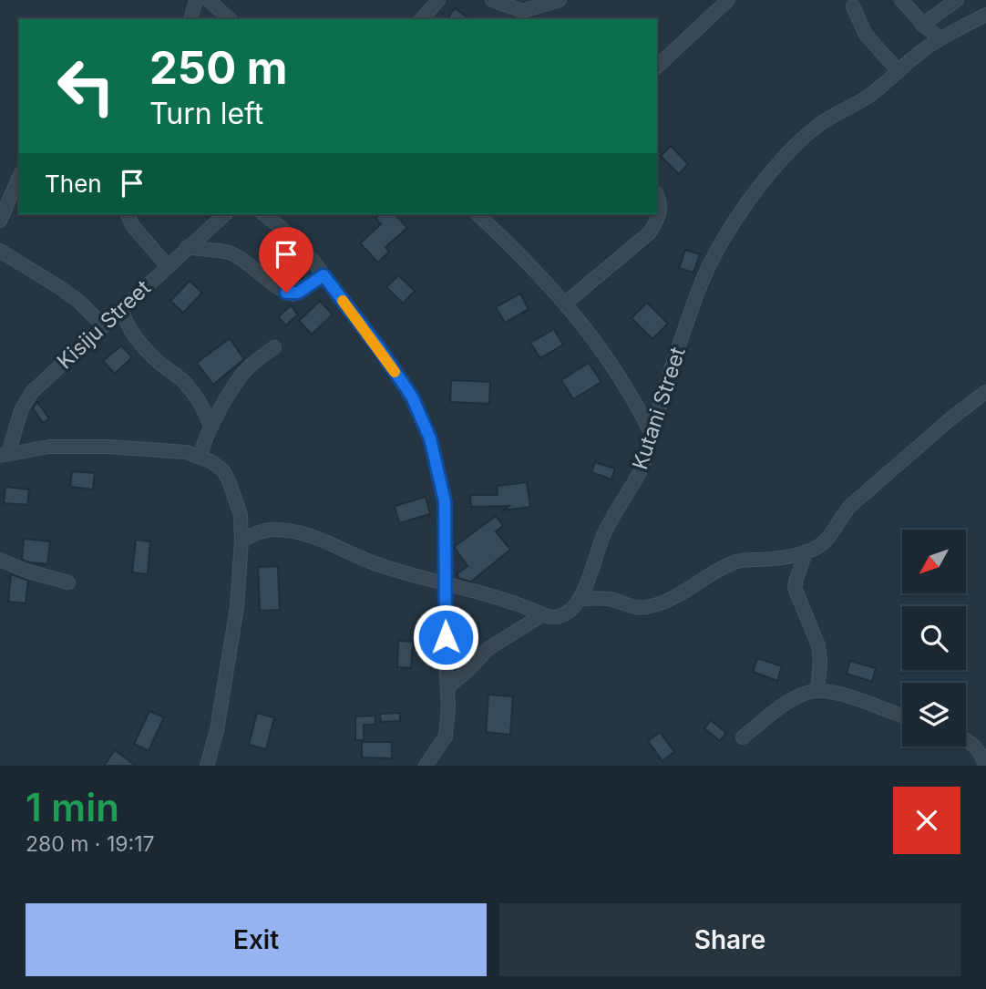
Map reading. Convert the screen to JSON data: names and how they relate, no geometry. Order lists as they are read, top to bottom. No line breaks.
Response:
{"streets":{"street":["Kisiju Street","Kutani Street"]},"north":"bottom left","page":{"turn":["250 m","Turn left"],"then":"Then","heading":["1 min","280 m · 19:17"],"buttons":["Exit","Share"]}}
